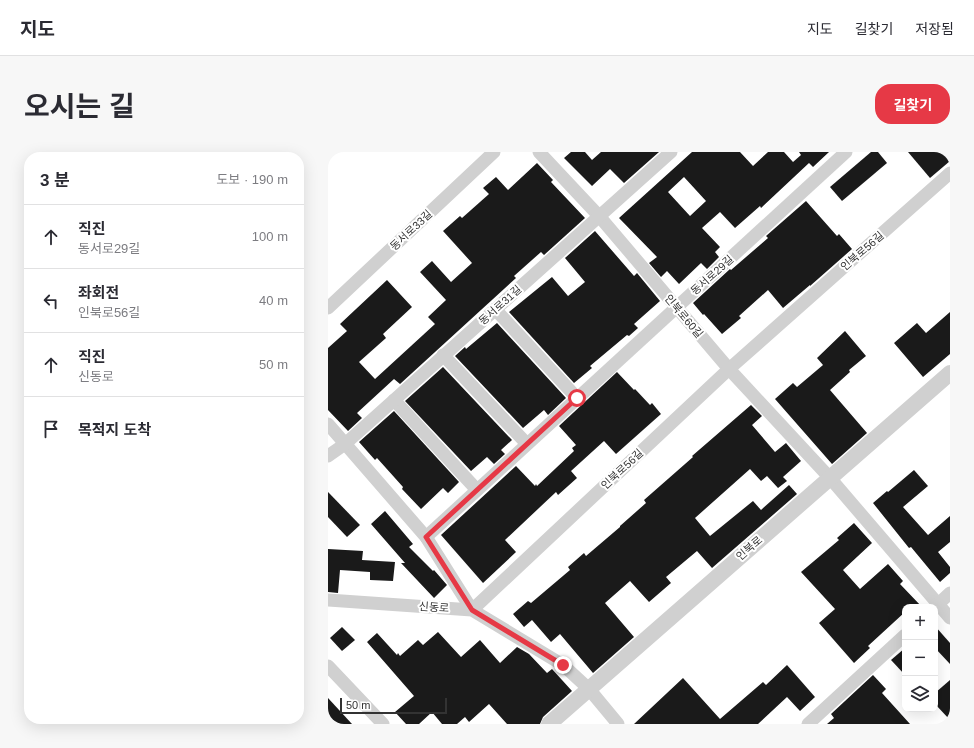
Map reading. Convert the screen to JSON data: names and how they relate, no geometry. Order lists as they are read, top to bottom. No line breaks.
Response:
{"streets":{"street":["동서로33길","인북로56길","동서로29길","동서로31길","인북로60길","인북로","신동로"]},"crossings":[["인북로56길","인북로60길"],["인북로56길","신동로"],["동서로29길","인북로60길"],["동서로31길","인북로60길"],["인북로60길","인북로"],["인북로","신동로"]],"scale_bar":"50 m","page":{"header":"지도","nav":["지도","길찾기","저장됨"],"title":"오시는 길","buttons":"길찾기","heading":["3 분","도보 · 190 m"],"list":[["직진","동서로29길","100 m"],["좌회전","인북로56길","40 m"],["직진","신동로","50 m"],"목적지 도착"],"map_buttons":["+","−"],"scale":"50 m"}}
